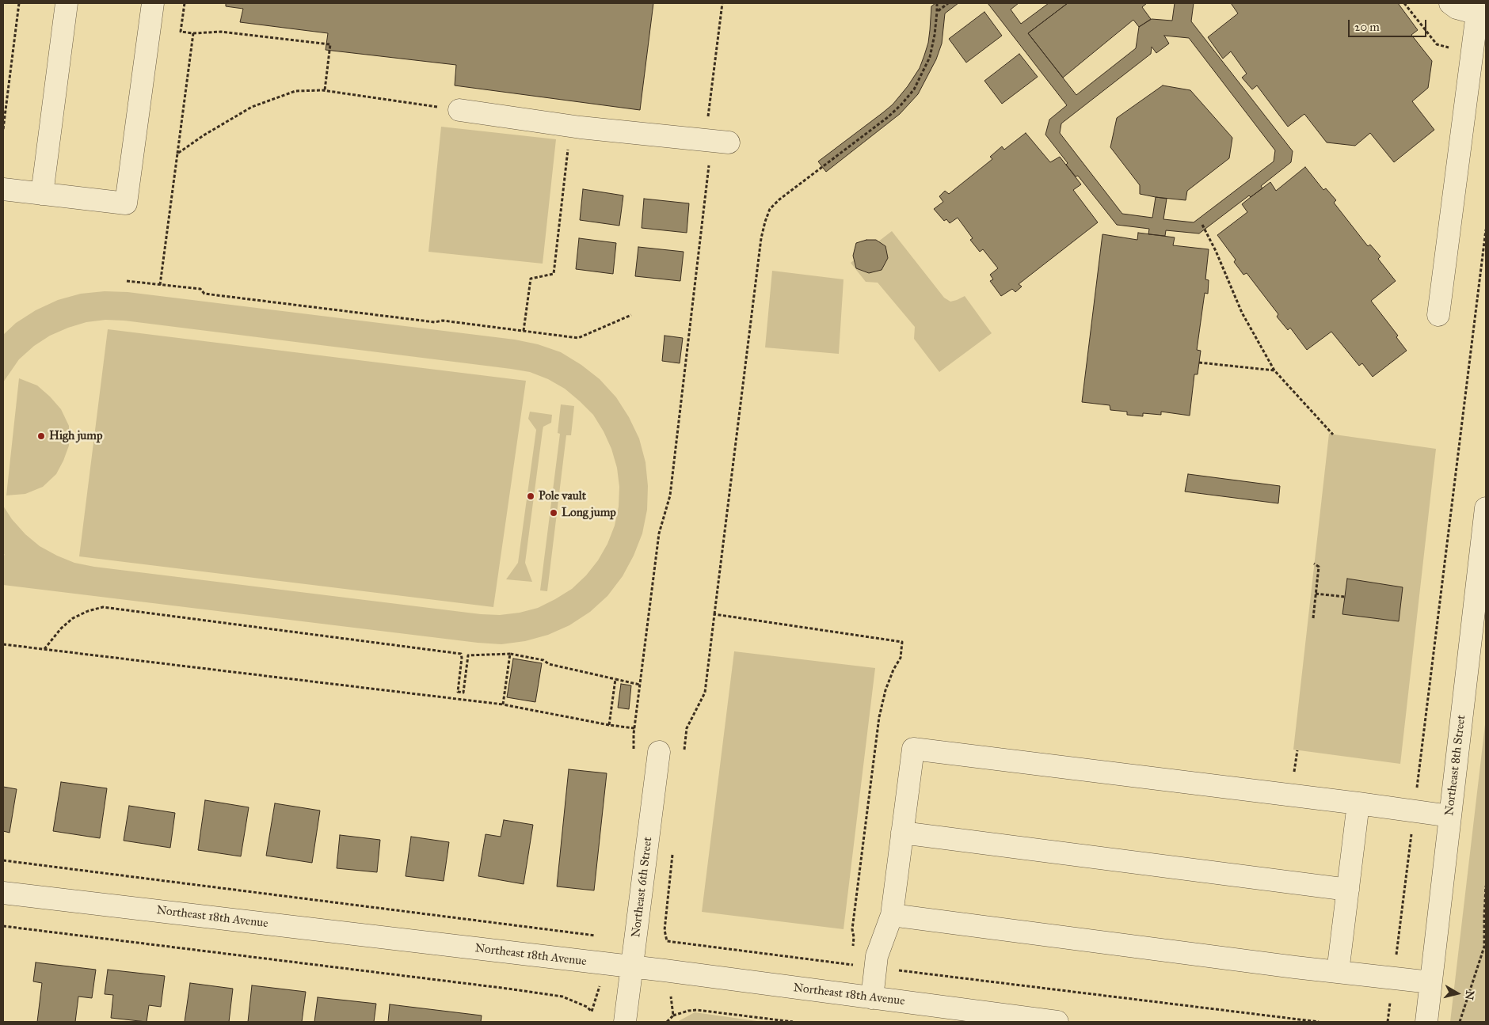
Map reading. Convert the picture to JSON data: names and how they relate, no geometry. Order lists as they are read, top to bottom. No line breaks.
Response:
{"streets":{"street":["Northeast 8th Street","Northeast 6th Street","Northeast 18th Avenue"]},"crossings":[["Northeast 6th Street","Northeast 18th Avenue"]],"places":["High jump","Pole vault","Long jump"],"scale_bar":"20 m","north":"right"}
